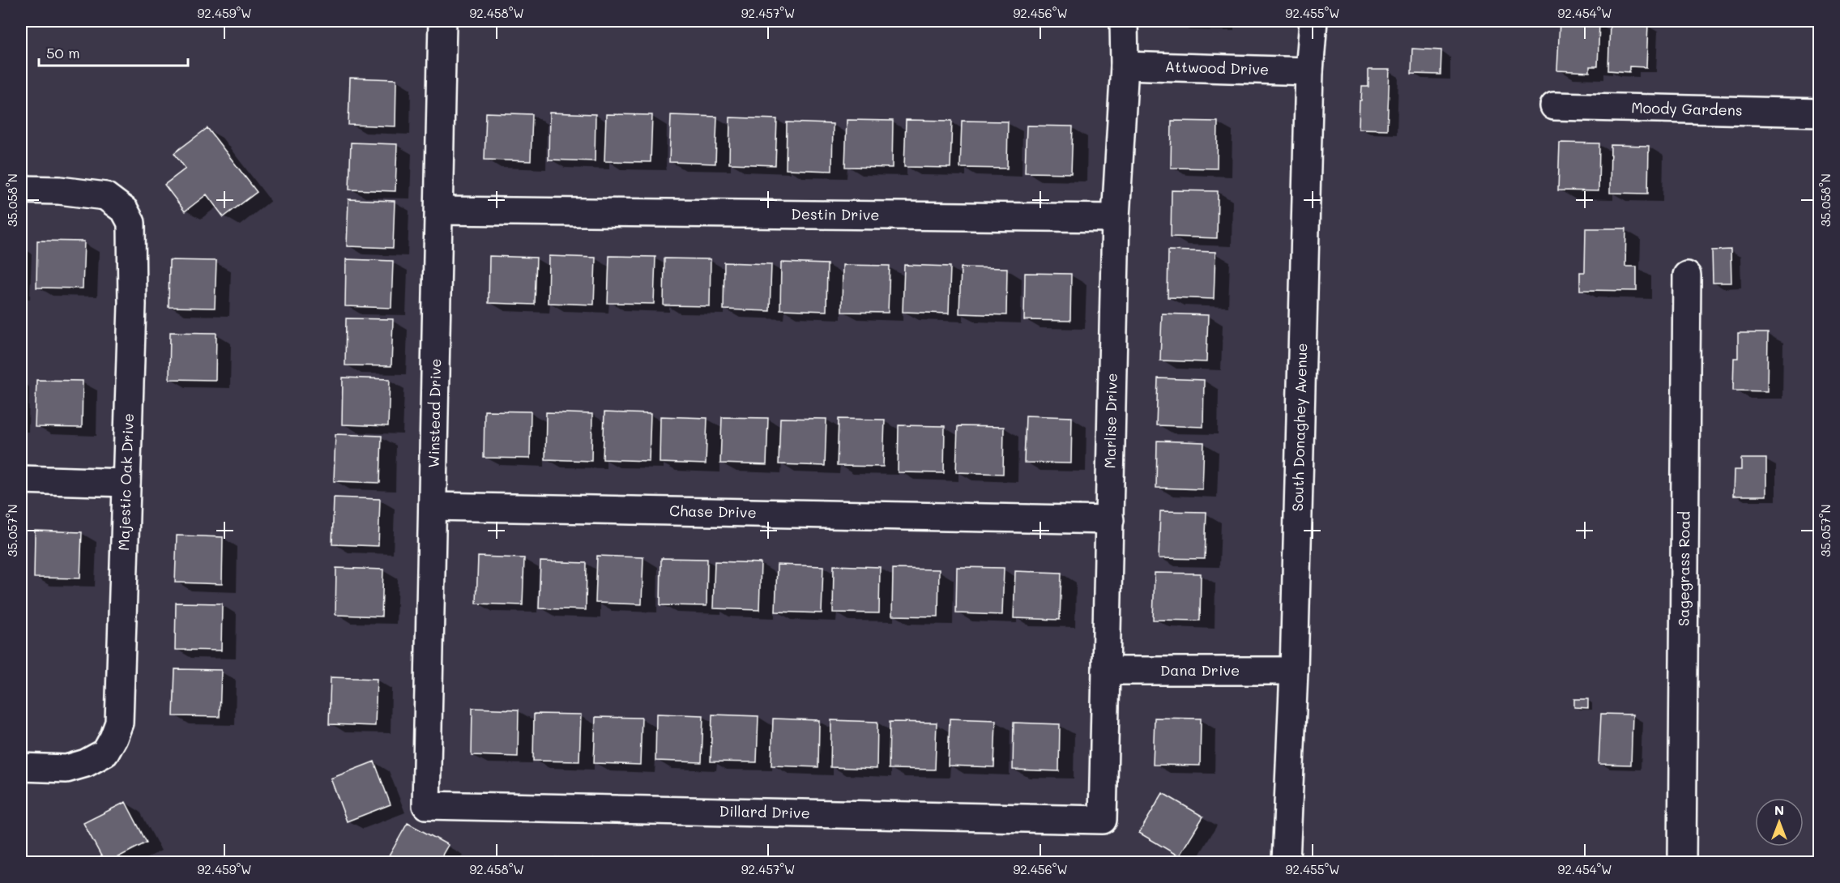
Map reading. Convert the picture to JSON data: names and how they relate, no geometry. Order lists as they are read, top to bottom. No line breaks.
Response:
{"streets":{"street":["Attwood Drive","Moody Gardens","Destin Drive","Winstead Drive","Marlise Drive","South Donaghey Avenue","Majestic Oak Drive","Chase Drive","Sagegrass Road","Dana Drive","Dillard Drive"]},"crossings":[["Attwood Drive","Marlise Drive"],["Attwood Drive","South Donaghey Avenue"],["Destin Drive","Winstead Drive"],["Destin Drive","Marlise Drive"],["Winstead Drive","Chase Drive"],["Winstead Drive","Dillard Drive"],["Marlise Drive","Chase Drive"],["Marlise Drive","Dana Drive"],["Marlise Drive","Dillard Drive"],["South Donaghey Avenue","Dana Drive"]],"scale_bar":"50 m","north":"top","coordinates":["92.459°W","92.458°W","92.457°W","92.456°W","92.455°W","92.454°W","35.058°N","35.057°N"]}
